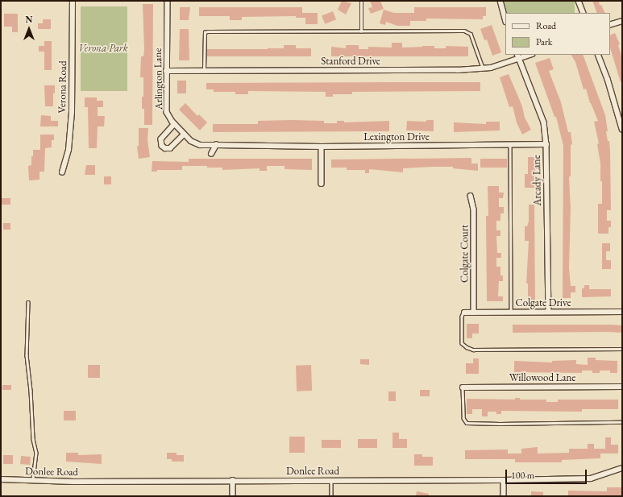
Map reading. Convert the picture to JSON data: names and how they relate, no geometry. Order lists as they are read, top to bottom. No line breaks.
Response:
{"streets":{"street":["Stanford Drive","Arlington Lane","Verona Road","Lexington Drive","Arcady Lane","Colgate Court","Colgate Drive","Willowood Lane","Donlee Road"]},"crossings":[["Stanford Drive","Arlington Lane"],["Stanford Drive","Arcady Lane"],["Arlington Lane","Lexington Drive"],["Lexington Drive","Arcady Lane"],["Arcady Lane","Colgate Drive"],["Colgate Court","Colgate Drive"]],"parks":["Verona Park"],"legend":["Road","Park"],"scale_bar":"100 m","north":"top"}
